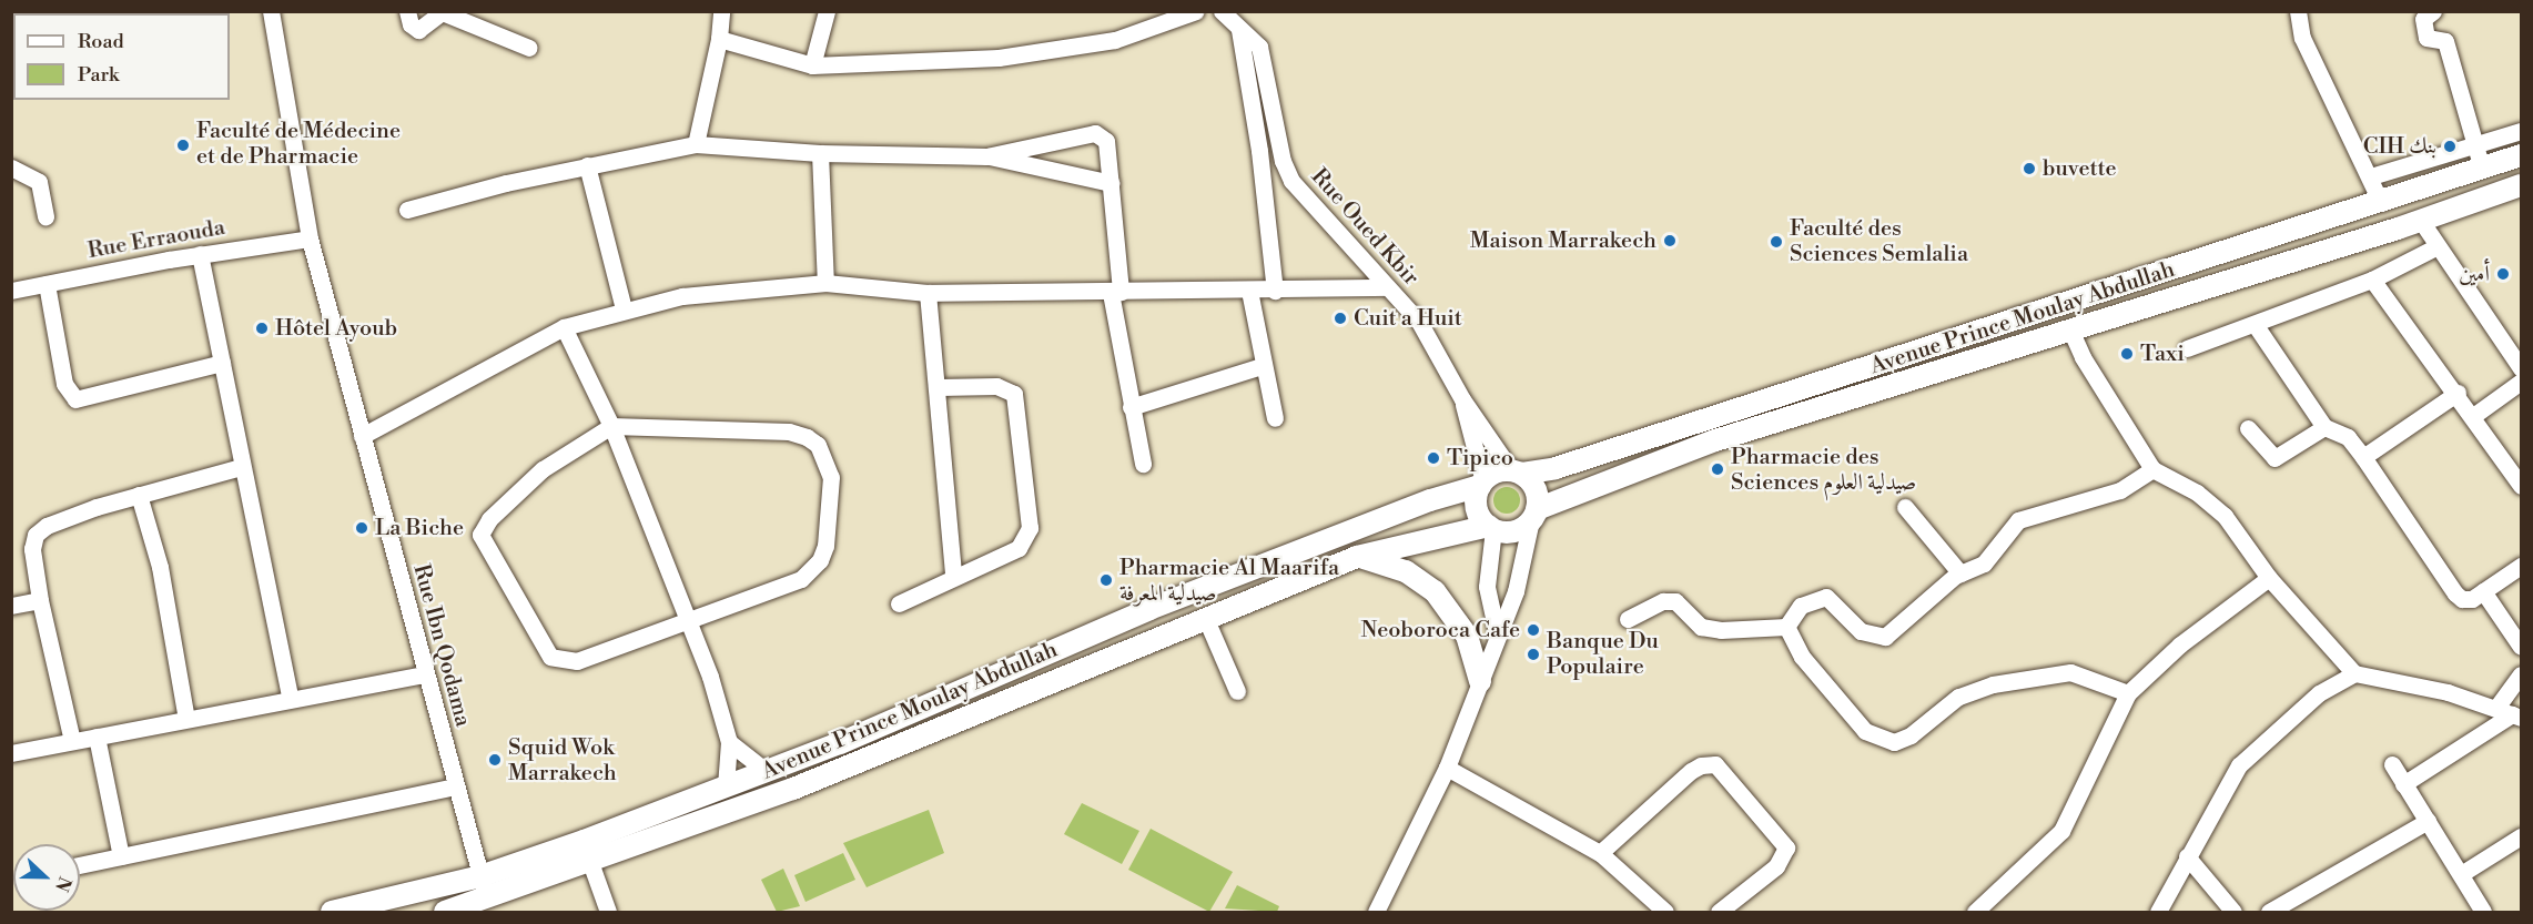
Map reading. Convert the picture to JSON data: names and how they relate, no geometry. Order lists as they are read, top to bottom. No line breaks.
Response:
{"streets":{"main road":["Avenue Prince Moulay Abdullah"],"street":["Rue Oued Kbir","Rue Erraouda","Rue Ibn Qodama"]},"crossings":[["Rue Oued Kbir","Avenue Prince Moulay Abdullah"],["Rue Erraouda","Rue Ibn Qodama"],["Avenue Prince Moulay Abdullah","Rue Ibn Qodama"]],"places":["Faculté de Médecine et de Pharmacie","CIH بنك","buvette","Maison Marrakech","Faculté des Sciences Semlalia","أمين","Cuit a Huit","Hôtel Ayoub","Taxi","Tipico","Pharmacie des Sciences صيدلية العلوم","La Biche","Pharmacie Al Maarifa صيدلية المعرفة","Neoboroca Cafe","Banque Du Populaire","Squid Wok Marrakech"],"legend":["Road","Park"],"north":"right"}
